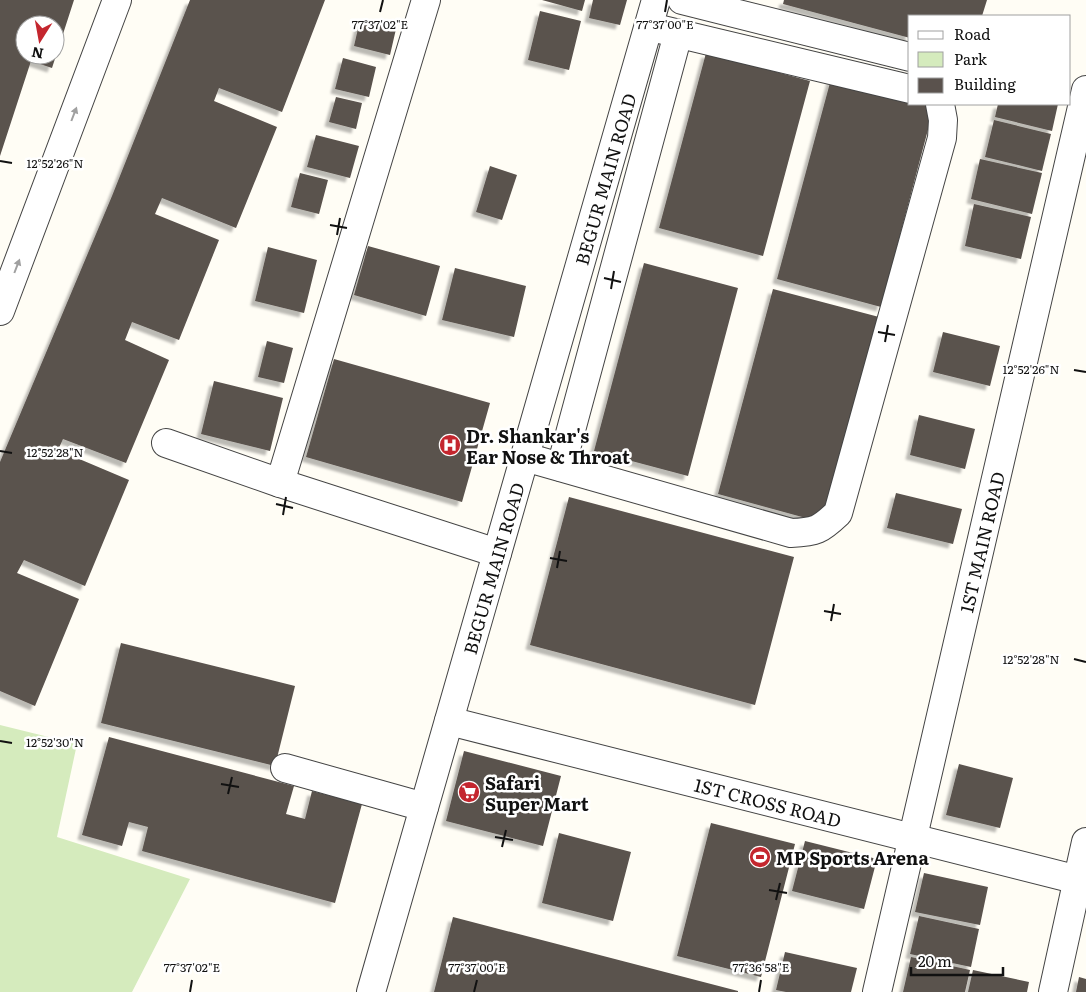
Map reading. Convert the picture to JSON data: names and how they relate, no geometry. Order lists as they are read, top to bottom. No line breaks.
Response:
{"streets":{"street":["BEGUR MAIN ROAD","1ST MAIN ROAD","1ST CROSS ROAD"]},"crossings":[["BEGUR MAIN ROAD","1ST CROSS ROAD"],["1ST MAIN ROAD","1ST CROSS ROAD"]],"places":{"hospital":["Dr. Shankar's Ear Nose & Throat"],"supermarket":["Safari Super Mart"],"sports":["MP Sports Arena"]},"legend":["Road","Park","Building"],"scale_bar":"20 m","north":"bottom","coordinates":["77°37'02\"E","77°37'00\"E","12°52'26\"N","12°52'28\"N","12°52'30\"N","77°36'58\"E"]}
